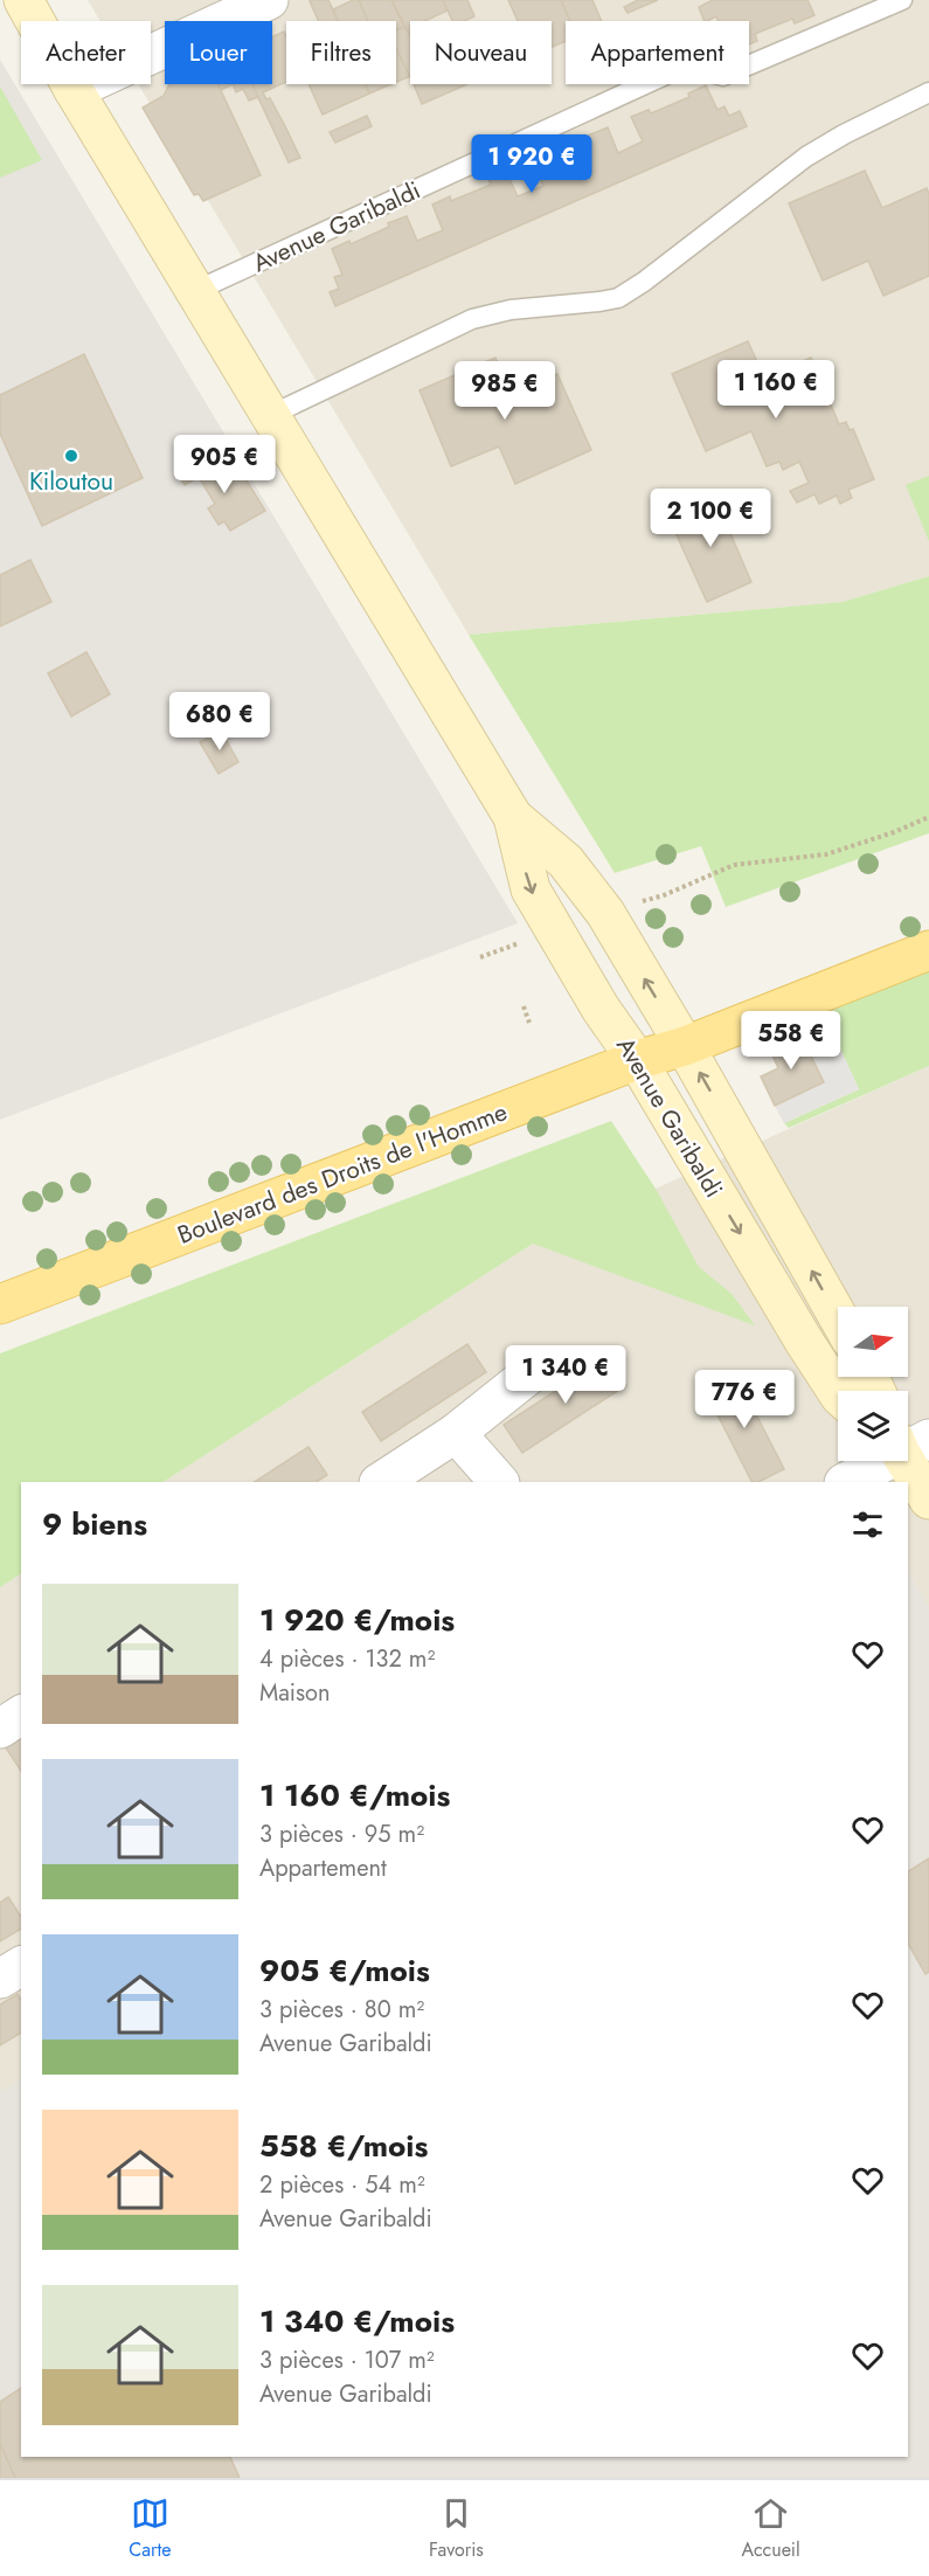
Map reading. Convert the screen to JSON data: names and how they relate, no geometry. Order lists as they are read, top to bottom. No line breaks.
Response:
{"streets":{"main road":["Avenue Garibaldi","Boulevard des Droits de l'Homme"]},"crossings":[["Avenue Garibaldi","Boulevard des Droits de l'Homme"]],"places":["Kiloutou"],"north":"right","page":{"chip":["Acheter","Louer","Filtres","Nouveau","Appartement"],"price":["1 920 €","1 160 €","985 €","905 €","2 100 €","680 €","558 €","1 340 €","776 €"],"heading":"9 biens","list":[{"name":"1 920 €/mois","note":"4 pièces · 132 m² · Maison"},{"name":"1 160 €/mois","note":"3 pièces · 95 m² · Appartement"},{"name":"905 €/mois","note":"3 pièces · 80 m² · Avenue Garibaldi"},{"name":"558 €/mois","note":"2 pièces · 54 m² · Avenue Garibaldi"},{"name":"1 340 €/mois","note":"3 pièces · 107 m² · Avenue Garibaldi"}],"tabs":["Carte","Favoris","Accueil"]}}
